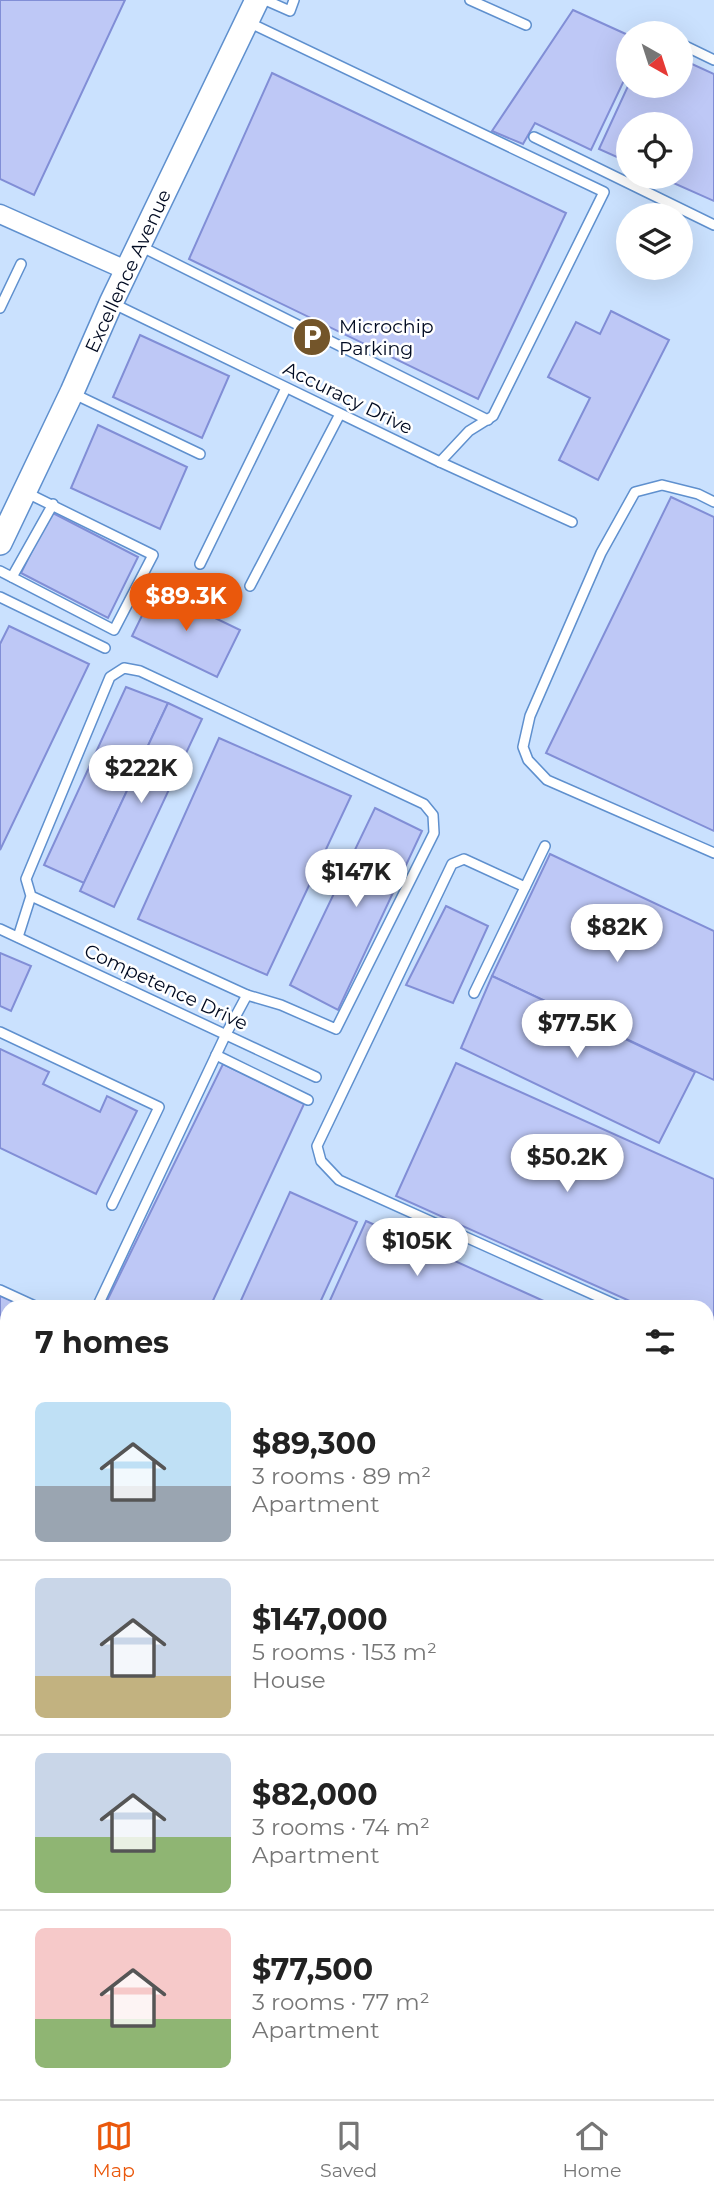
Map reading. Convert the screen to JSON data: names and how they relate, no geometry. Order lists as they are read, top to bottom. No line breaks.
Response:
{"streets":{"street":["Excellence Avenue"],"lane":["Accuracy Drive","Competence Drive"]},"crossings":[["Excellence Avenue","Accuracy Drive"]],"places":{"parking":["Microchip Parking"]},"north":"bottom right","page":{"price":["$89.3K","$222K","$147K","$82K","$77.5K","$50.2K","$105K"],"heading":"7 homes","list":[{"name":"$89,300","note":"3 rooms · 89 m² · Apartment"},{"name":"$147,000","note":"5 rooms · 153 m² · House"},{"name":"$82,000","note":"3 rooms · 74 m² · Apartment"},{"name":"$77,500","note":"3 rooms · 77 m² · Apartment"}],"tabs":["Map","Saved","Home"]}}
